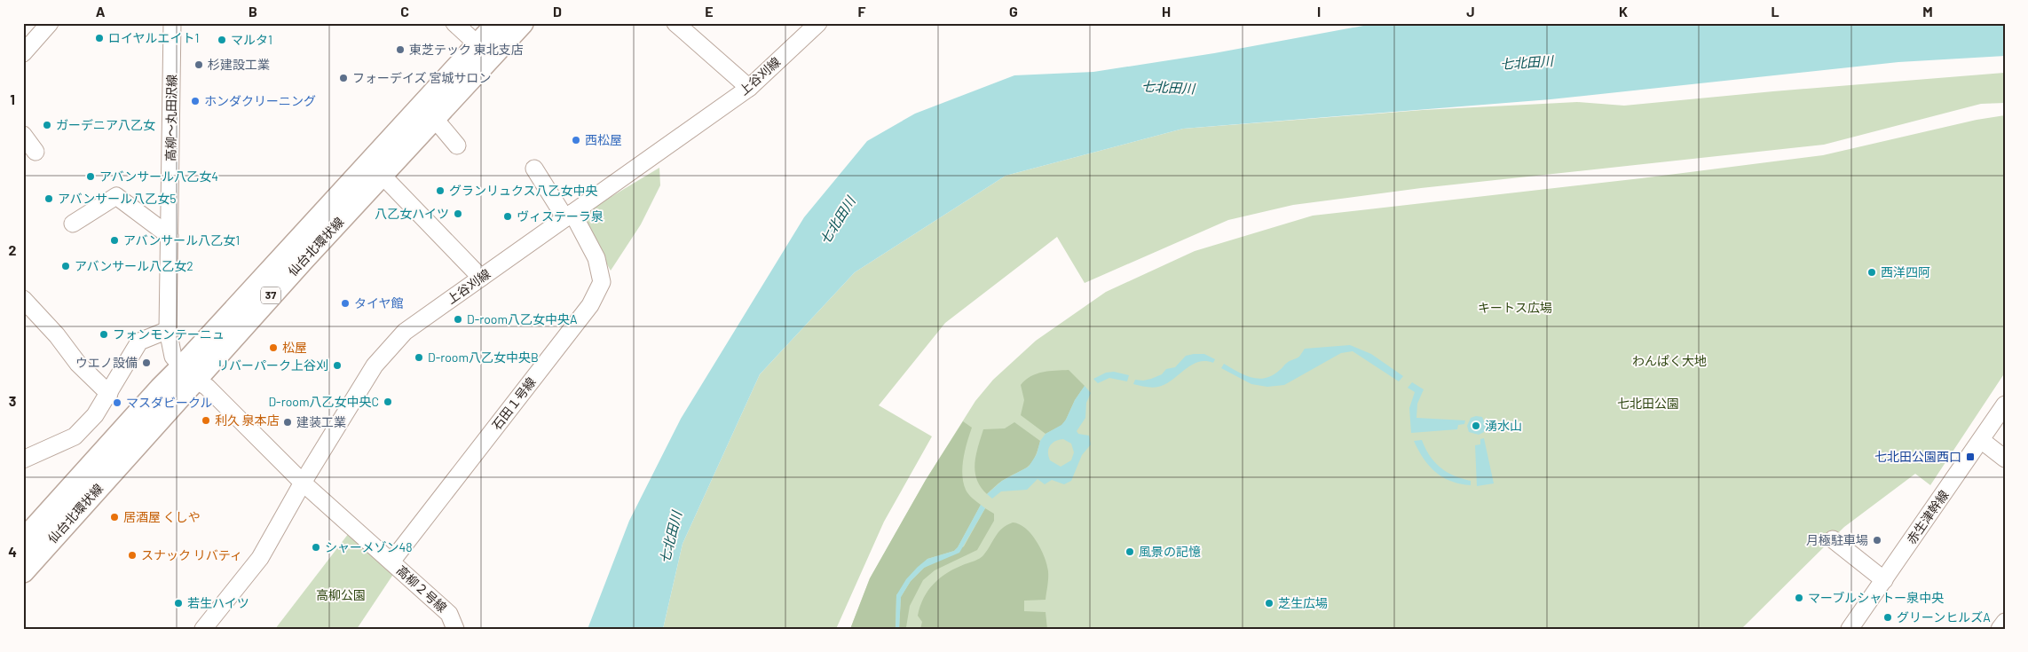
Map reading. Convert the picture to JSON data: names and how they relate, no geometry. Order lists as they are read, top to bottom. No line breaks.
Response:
{"streets":{"main road":["仙台北環状線","37"],"street":["上谷刈線","高柳～丸田沢線","石田１号線","赤生津幹線","高柳２号線"]},"crossings":[["上谷刈線","石田１号線"],["上谷刈線","高柳２号線"],["高柳～丸田沢線","仙台北環状線"],["高柳～丸田沢線","高柳２号線"],["仙台北環状線","高柳２号線"],["石田１号線","高柳２号線"]],"water":["七北田川"],"parks":["キートス広場","わんぱく大地","七北田公園","高柳公園"],"places":{"other":["ロイヤルエイト1","マルタ1","東芝テック 東北支店","杉建設工業","フォーデイズ 宮城サロン","ホンダクリーニング","ガーデニア八乙女","西松屋","アバンサール八乙女4","グランリュクス八乙女中央","アバンサール八乙女5","八乙女ハイツ","ヴィステーラ泉","アバンサール八乙女1","アバンサール八乙女2","西洋四阿","タイヤ館","D-room八乙女中央A","フォンモンテーニュ","松屋","D-room八乙女中央B","ウエノ設備","リバーパーク上谷刈","D-room八乙女中央C","マスダビークル","利久 泉本店","建装工業","湧水山","居酒屋 くしや","月極駐車場","シャーメゾン48","風景の記憶","スナック リバティ","マーブルシャトー泉中央","若生ハイツ","芝生広場","グリーンヒルズA"],"transit":["七北田公園西口"]},"grid":{"columns":["A","B","C","D","E","F","G","H","I","J","K","L","M"],"rows":["1","2","3","4"]}}
